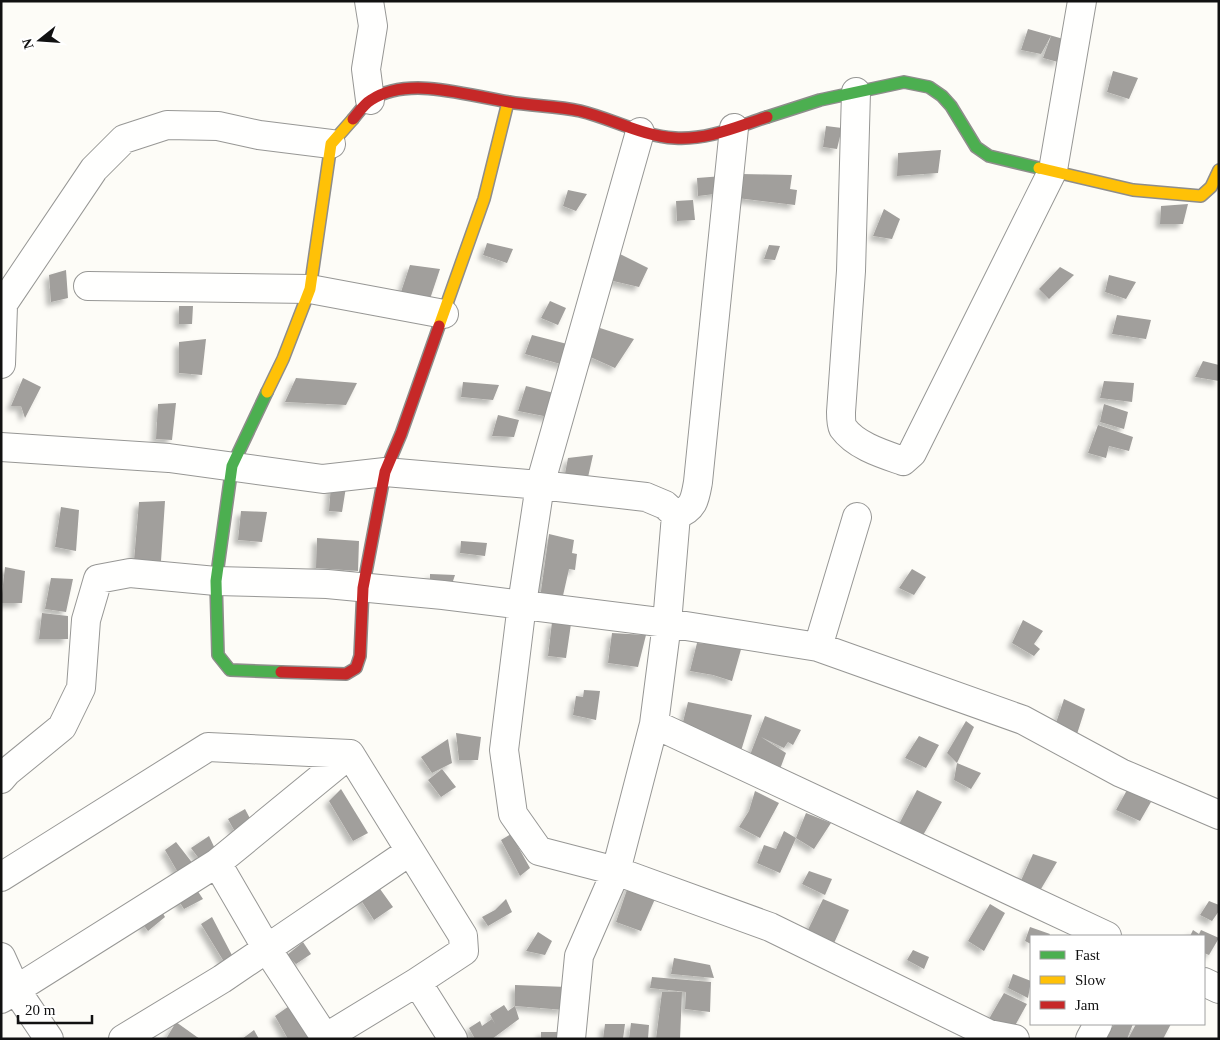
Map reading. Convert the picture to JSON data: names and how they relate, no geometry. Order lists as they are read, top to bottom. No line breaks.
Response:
{"legend":["Fast","Slow","Jam"],"scale_bar":"20 m","north":"left"}
